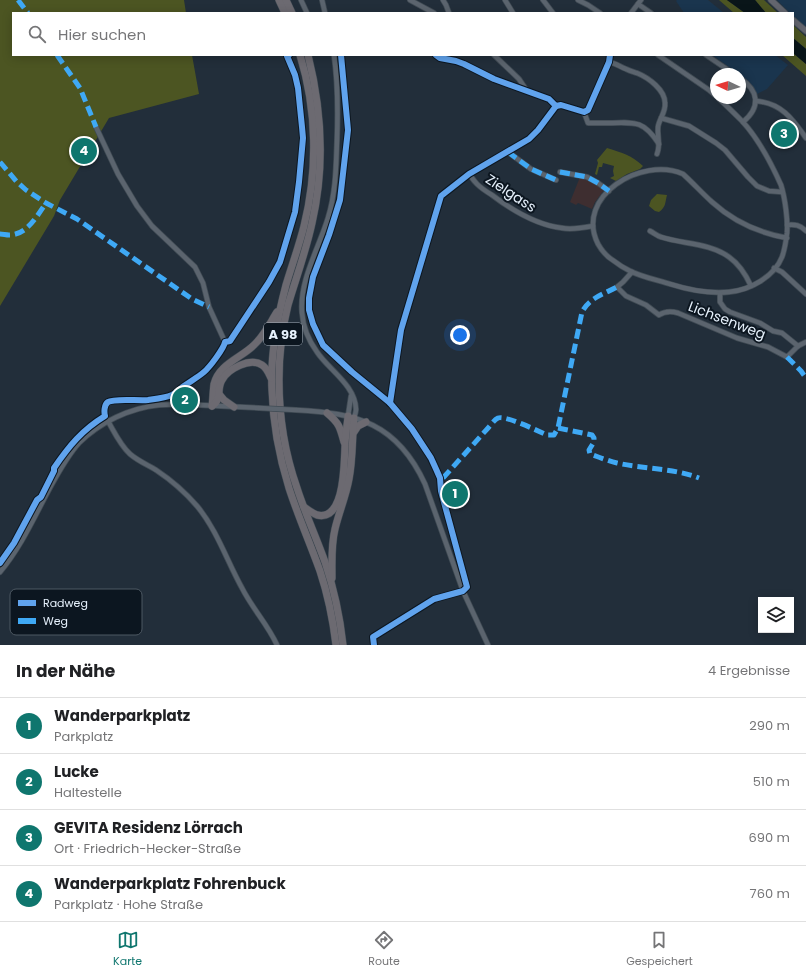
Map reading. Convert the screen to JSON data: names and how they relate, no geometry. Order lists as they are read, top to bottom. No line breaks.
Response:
{"streets":{"highway":["A 98"],"street":["Zielgass","Lichsenweg"]},"legend":["Radweg","Weg"],"north":"left","page":{"search":"Hier suchen","pins":["3","4","2","1"],"heading":["In der Nähe","4 Ergebnisse"],"list":[{"mark":"1","name":"Wanderparkplatz","note":"Parkplatz","value":"290 m"},{"mark":"2","name":"Lucke","note":"Haltestelle","value":"510 m"},{"mark":"3","name":"GEVITA Residenz Lörrach","note":"Ort · Friedrich-Hecker-Straße","value":"690 m"},{"mark":"4","name":"Wanderparkplatz Fohrenbuck","note":"Parkplatz · Hohe Straße","value":"760 m"}],"nav":["Karte","Route","Gespeichert"]}}
